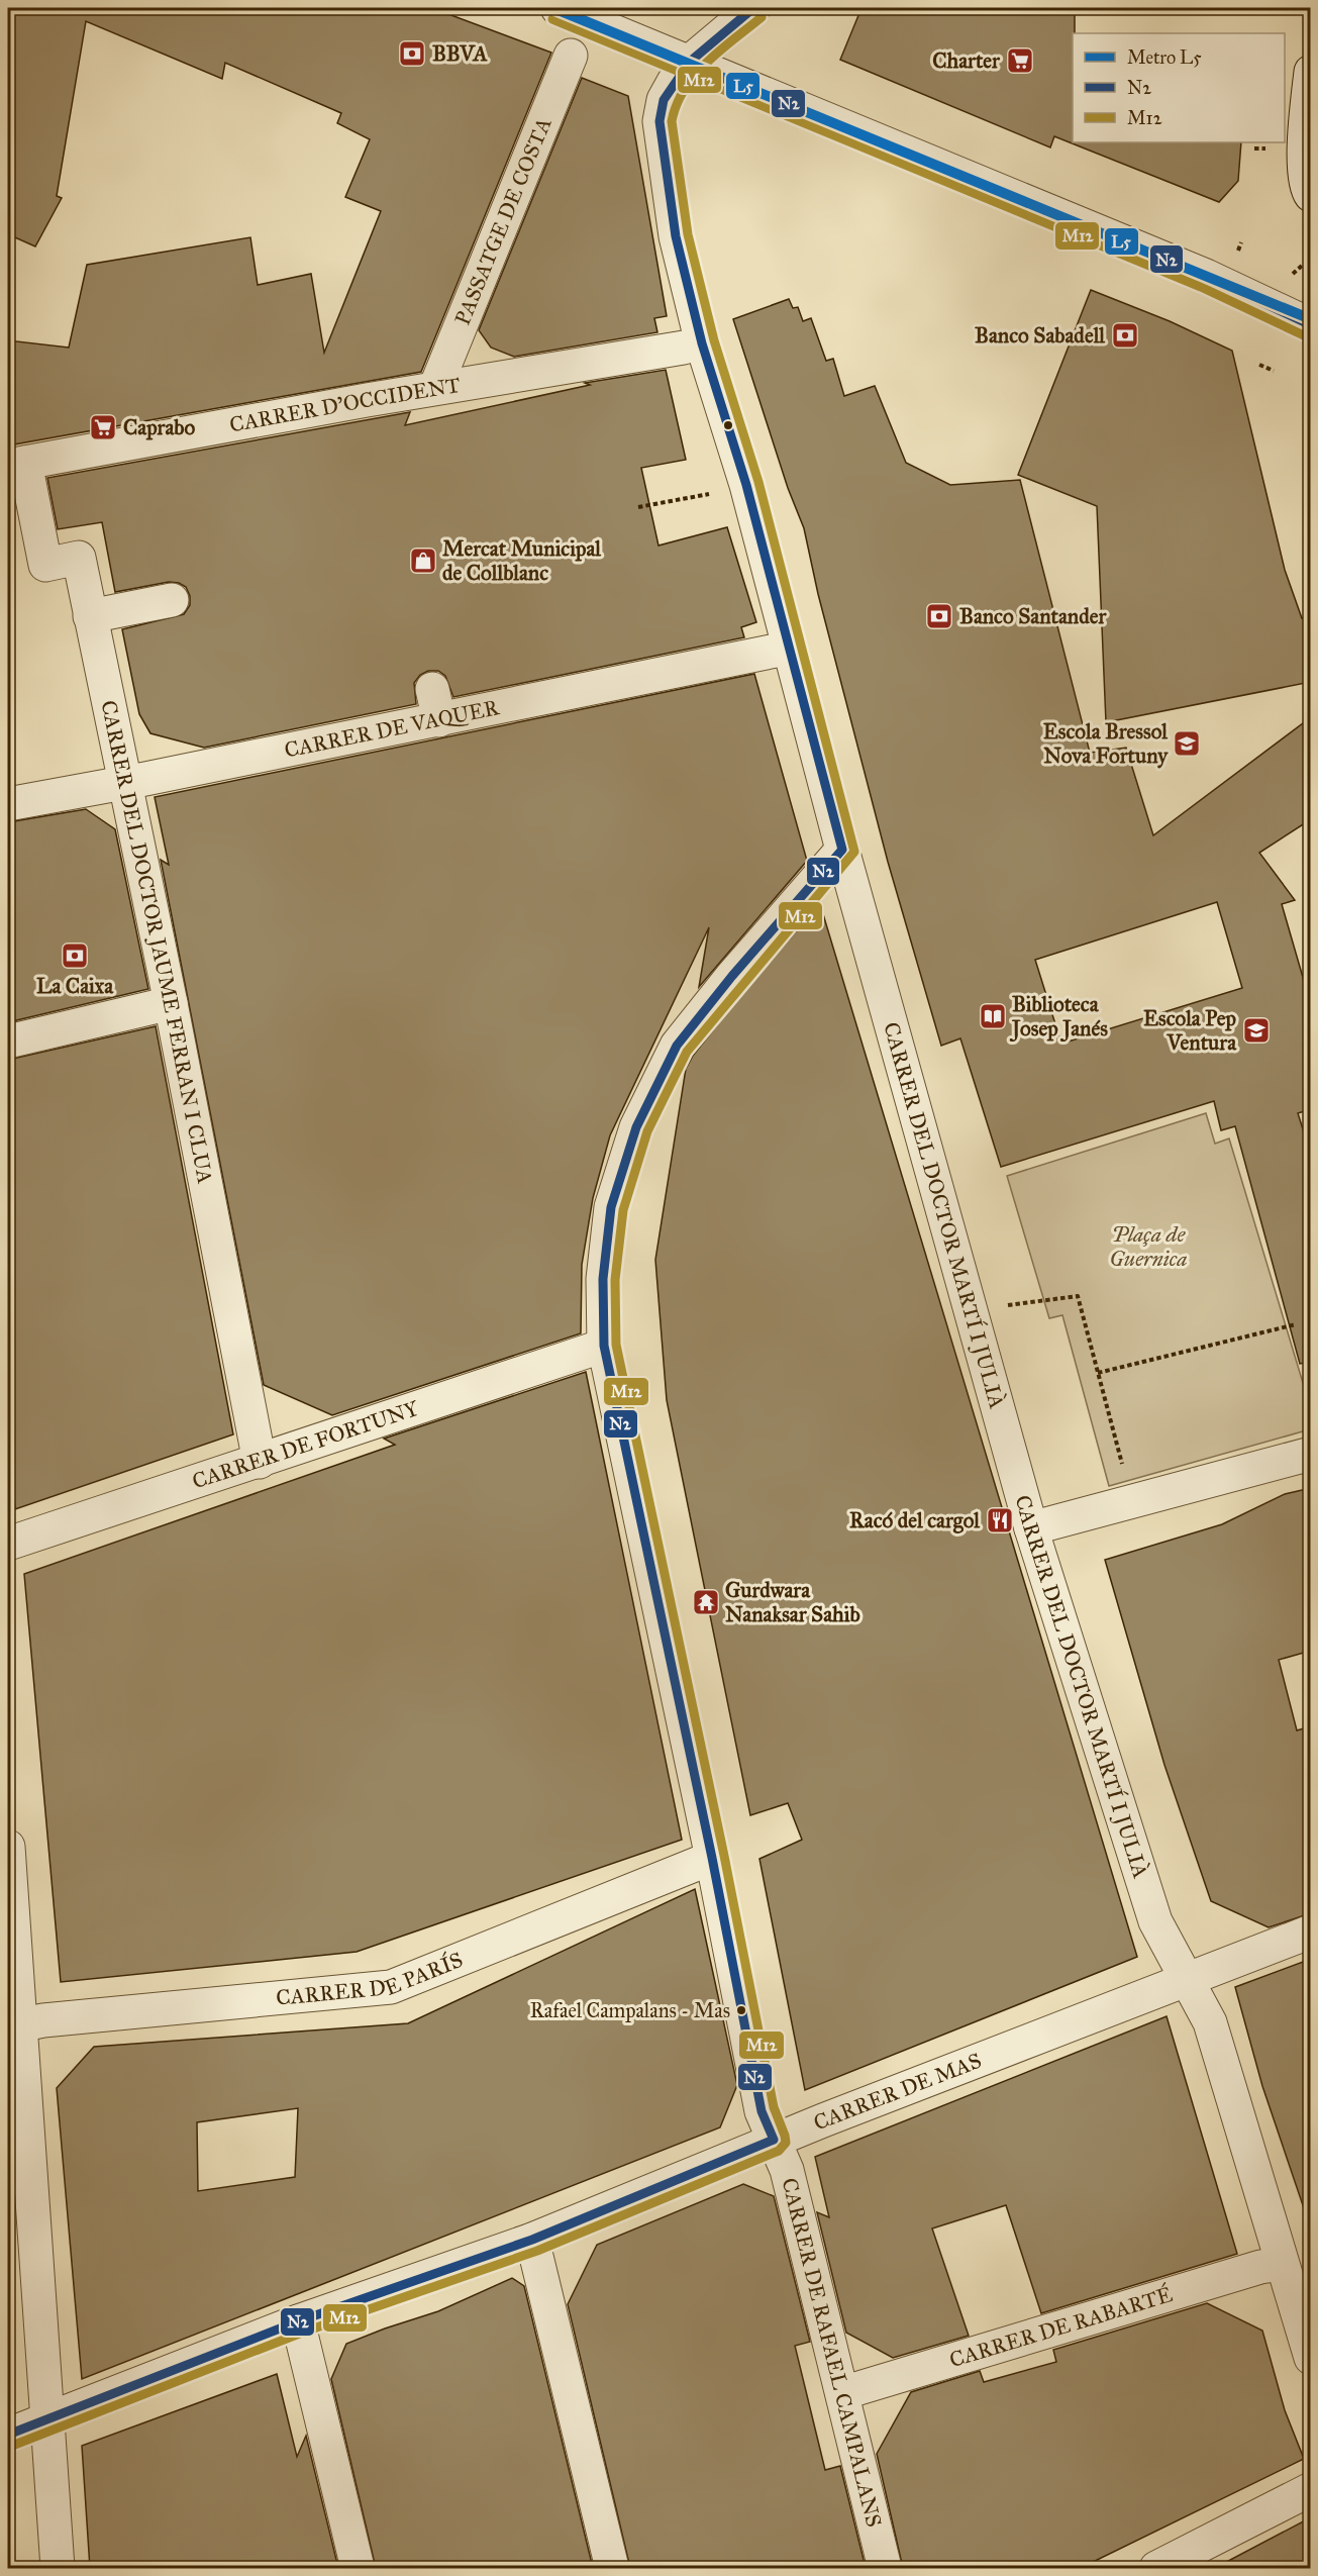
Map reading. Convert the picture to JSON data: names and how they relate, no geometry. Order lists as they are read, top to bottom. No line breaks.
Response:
{"streets":{"street":["PASSATGE DE COSTA","CARRER D'OCCIDENT","CARRER DE VAQUER","CARRER DEL DOCTOR JAUME FERRAN I CLUA","CARRER DEL DOCTOR MARTÍ I JULIÀ","CARRER DE FORTUNY","CARRER DE PARÍS","CARRER DE MAS","CARRER DE RABARTÉ","CARRER DE RAFAEL CAMPALANS"]},"crossings":[["PASSATGE DE COSTA","CARRER D'OCCIDENT"],["CARRER D'OCCIDENT","CARRER DEL DOCTOR JAUME FERRAN I CLUA"],["CARRER DE VAQUER","CARRER DEL DOCTOR JAUME FERRAN I CLUA"],["CARRER DEL DOCTOR JAUME FERRAN I CLUA","CARRER DE FORTUNY"],["CARRER DEL DOCTOR MARTÍ I JULIÀ","CARRER DE MAS"],["CARRER DEL DOCTOR MARTÍ I JULIÀ","CARRER DE RABARTÉ"],["CARRER DEL DOCTOR MARTÍ I JULIÀ","CARRER DE RAFAEL CAMPALANS"],["CARRER DE FORTUNY","CARRER DE RAFAEL CAMPALANS"],["CARRER DE PARÍS","CARRER DE RAFAEL CAMPALANS"],["CARRER DE MAS","CARRER DE RAFAEL CAMPALANS"],["CARRER DE RABARTÉ","CARRER DE RAFAEL CAMPALANS"]],"parks":["Plaça de Guernica"],"places":{"bank":["BBVA","Banco Sabadell","Banco Santander","La Caixa"],"supermarket":["Charter","Caprabo"],"shop":["Mercat Municipal de Collblanc"],"school or university":["Escola Bressol Nova Fortuny","Escola Pep Ventura"],"library":["Biblioteca Josep Janés"],"restaurant":["Racó del cargol"],"temple":["Gurdwara Nanaksar Sahib"],"other":["Rafael Campalans - Mas"]},"lines":["metro line L5","transit line N2","transit line M12"],"legend":["Metro L5","N2","M12"]}
